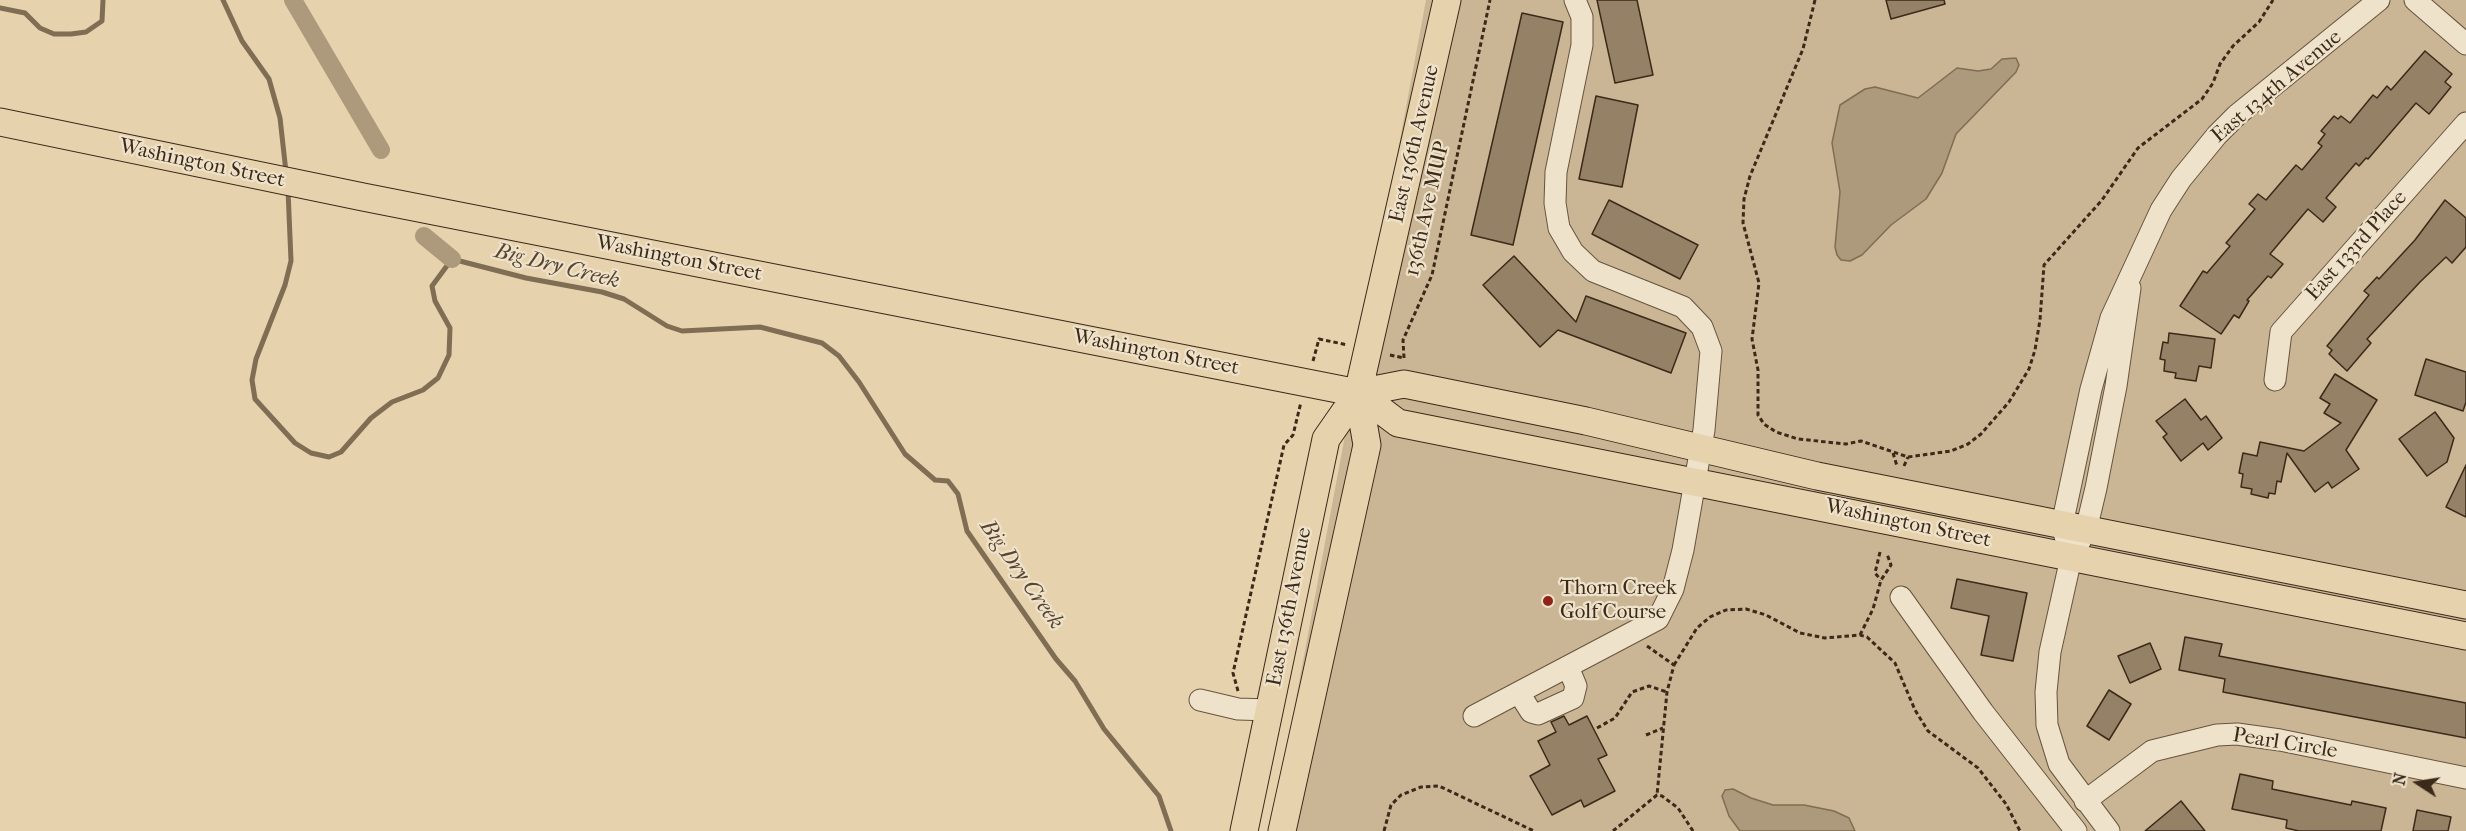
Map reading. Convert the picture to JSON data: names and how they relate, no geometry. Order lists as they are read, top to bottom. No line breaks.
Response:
{"streets":{"main road":["East 136th Avenue","Washington Street"],"street":["East 134th Avenue","East 133rd Place","Pearl Circle"],"path":["136th Ave MUP"]},"crossings":[["East 134th Avenue","Washington Street"],["East 134th Avenue","Pearl Circle"],["East 136th Avenue","Washington Street"],["Washington Street","136th Ave MUP"]],"water":["Big Dry Creek"],"places":["Thorn Creek Golf Course"],"north":"left"}
